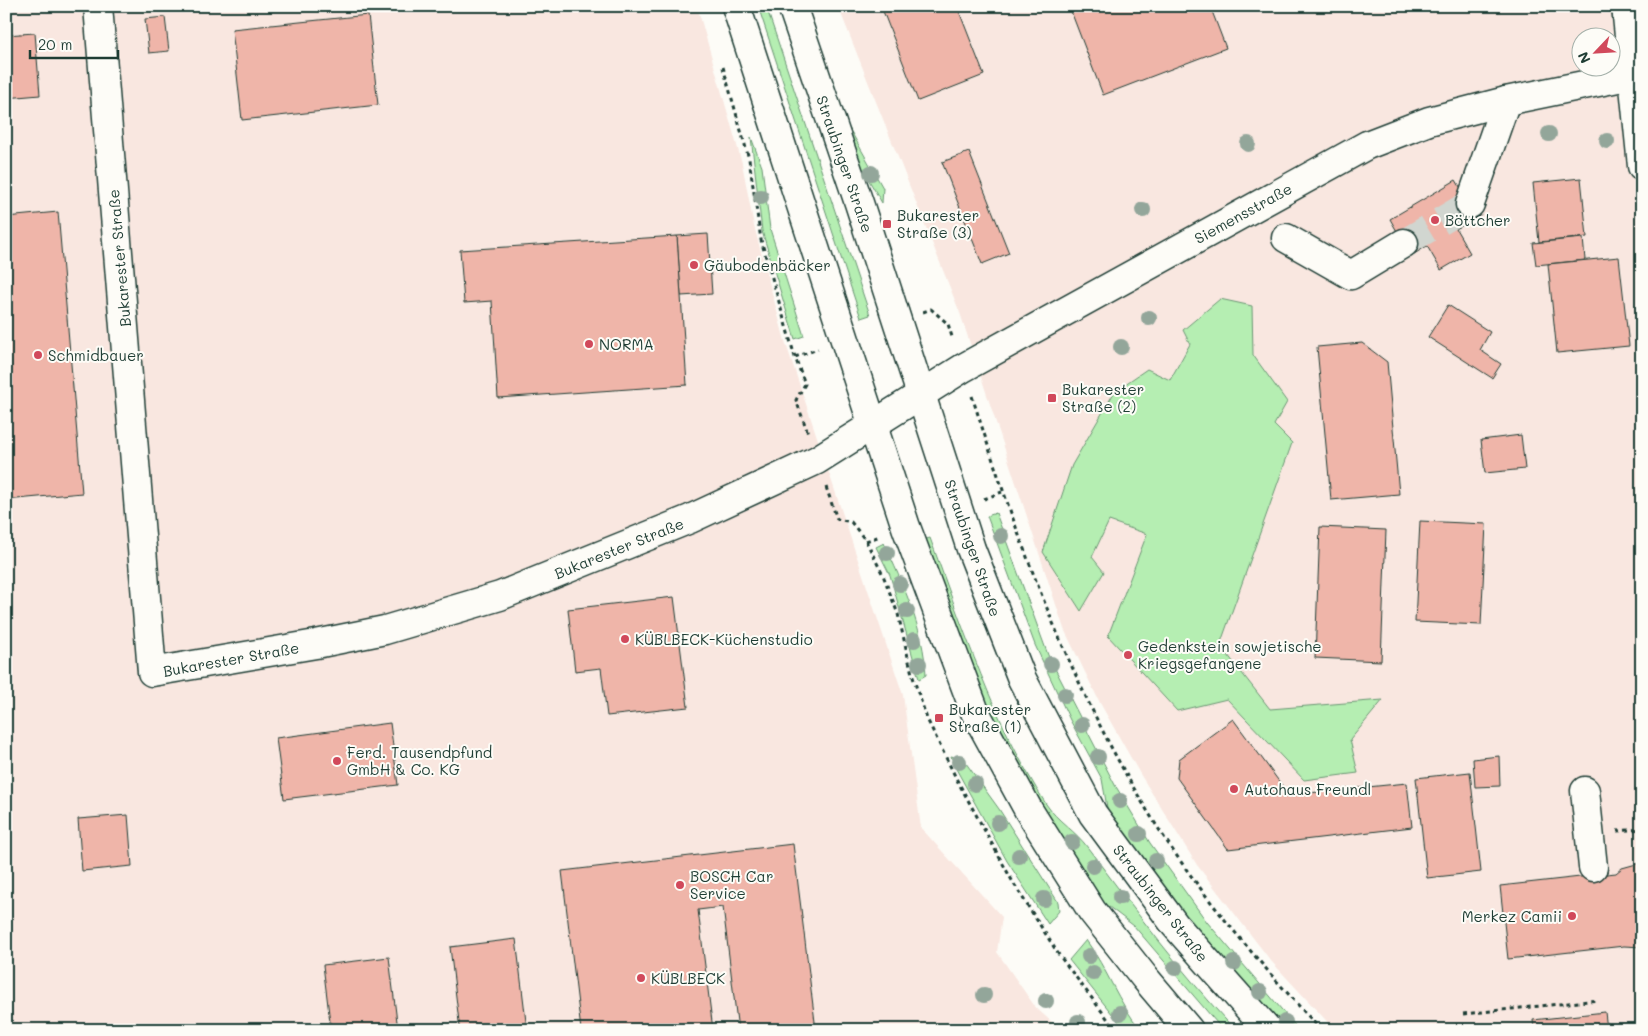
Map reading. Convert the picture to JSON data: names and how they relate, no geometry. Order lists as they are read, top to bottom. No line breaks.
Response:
{"streets":{"street":["Straubinger Straße","Siemensstraße","Bukarester Straße"]},"crossings":[["Straubinger Straße","Siemensstraße"],["Siemensstraße","Bukarester Straße"]],"places":{"other":["Böttcher","Gäubodenbäcker","NORMA","Schmidbauer","KÜBLBECK-Küchenstudio","Gedenkstein sowjetische Kriegsgefangene","Ferd. Tausendpfund GmbH & Co. KG","Autohaus Freundl","BOSCH Car Service","Merkez Camii","KÜBLBECK"],"transit":["Bukarester Straße (3)","Bukarester Straße (2)","Bukarester Straße (1)"]},"scale_bar":"20 m","north":"bottom left"}
